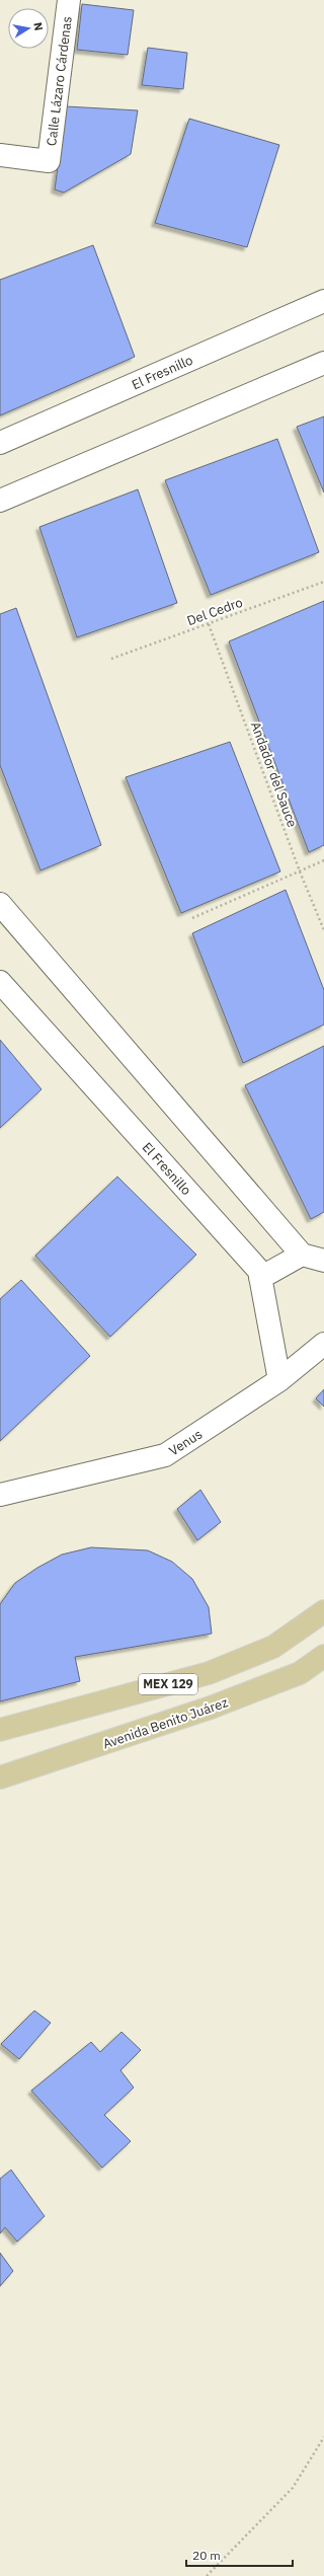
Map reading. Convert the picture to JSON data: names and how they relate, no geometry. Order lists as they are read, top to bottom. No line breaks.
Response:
{"streets":{"main road":["MEX 129","Avenida Benito Juárez"],"street":["Calle Lázaro Cárdenas","El Fresnillo","Venus"],"path":["Del Cedro","Andador del Sauce"]},"crossings":[["El Fresnillo","Venus"],["Del Cedro","Andador del Sauce"]],"scale_bar":"20 m","north":"right"}
